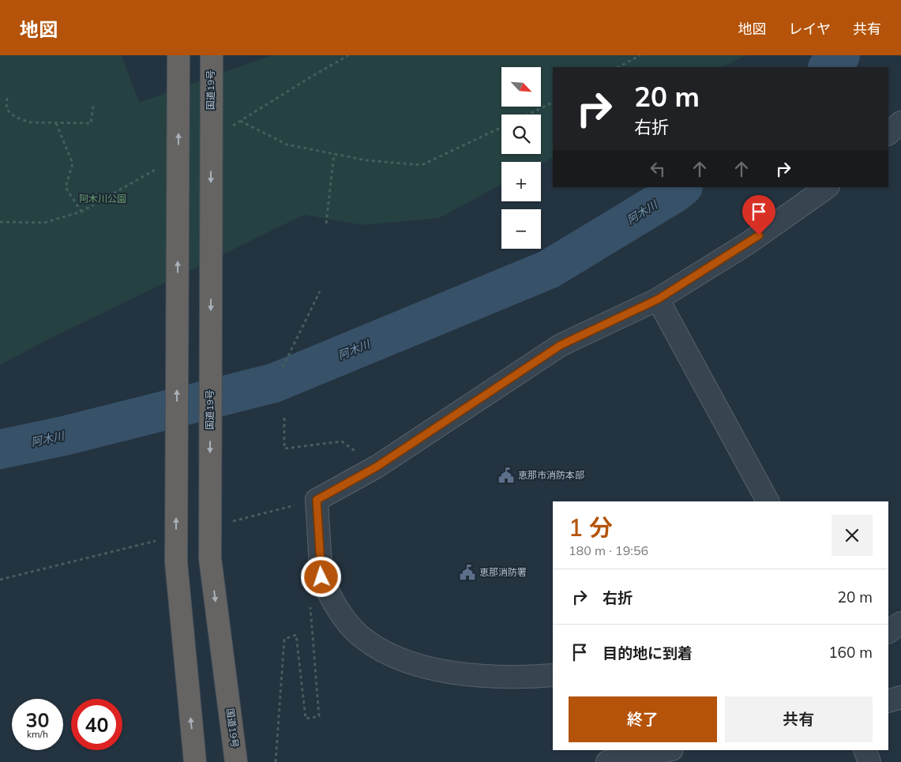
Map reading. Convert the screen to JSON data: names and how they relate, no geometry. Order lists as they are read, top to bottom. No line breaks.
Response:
{"streets":{"highway":["国道19号"]},"water":["阿木川"],"parks":["阿木川公園"],"places":{"public building":["恵那市消防本部","恵那消防署"]},"north":"bottom right","page":{"header":"地図","nav":["地図","レイヤ","共有"],"map_buttons":["+","−"],"turn":["20 m","右折"],"heading":["1 分","180 m · 19:56"],"list":[{"name":"右折","value":"20 m"},{"name":"目的地に到着","value":"160 m"}],"buttons":["終了","共有"],"speed":"30 km/h","limit":"40"}}
